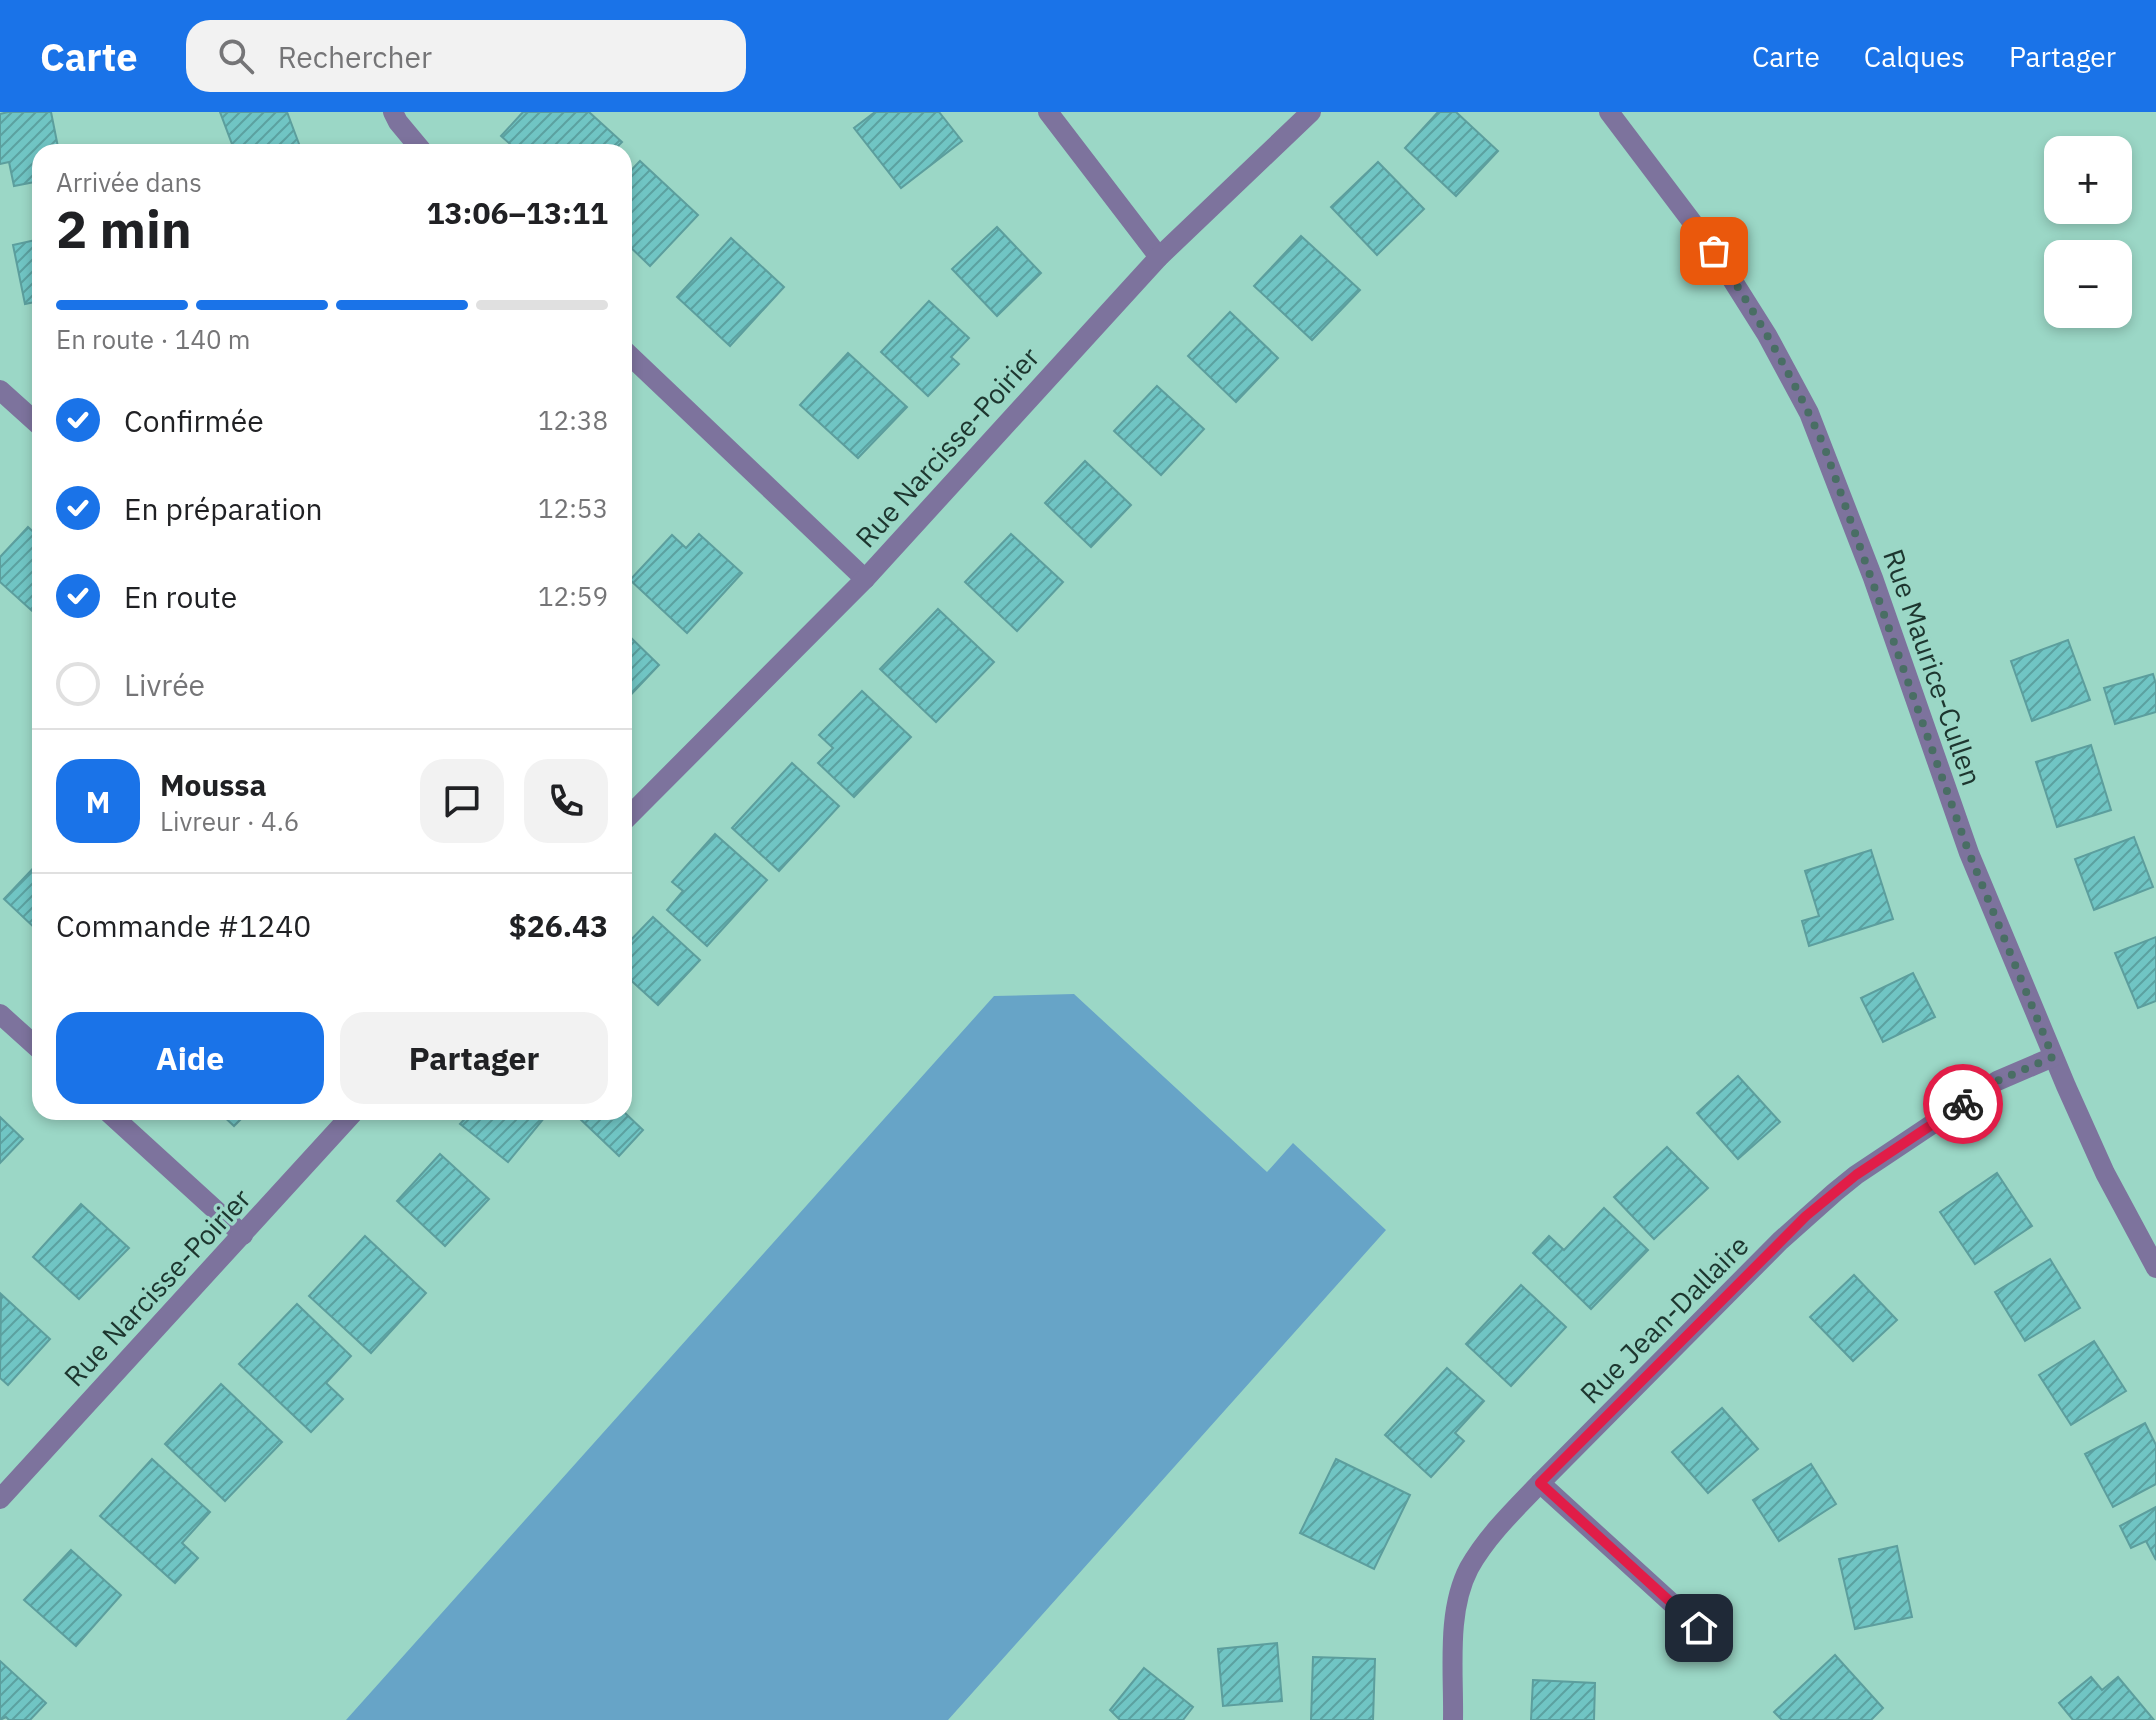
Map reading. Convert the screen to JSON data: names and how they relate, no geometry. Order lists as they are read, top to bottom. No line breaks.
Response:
{"streets":{"street":["Rue Narcisse-Poirier","Rue Maurice-Cullen","Rue Jean-Dallaire"]},"crossings":[["Rue Maurice-Cullen","Rue Jean-Dallaire"]],"page":{"header":"Carte","search":"Rechercher","nav":["Carte","Calques","Partager"],"map_buttons":["+","−"],"heading":["2 min","Arrivée dans","13:06–13:11"],"panel":["Moussa","Livreur · 4.6","Commande #1240","$26.43"],"bar":"En route · 140 m","list":[["Confirmée","12:38"],["En préparation","12:53"],["En route","12:59"],"Livrée"],"round":"M","buttons":["Aide","Partager"]}}
